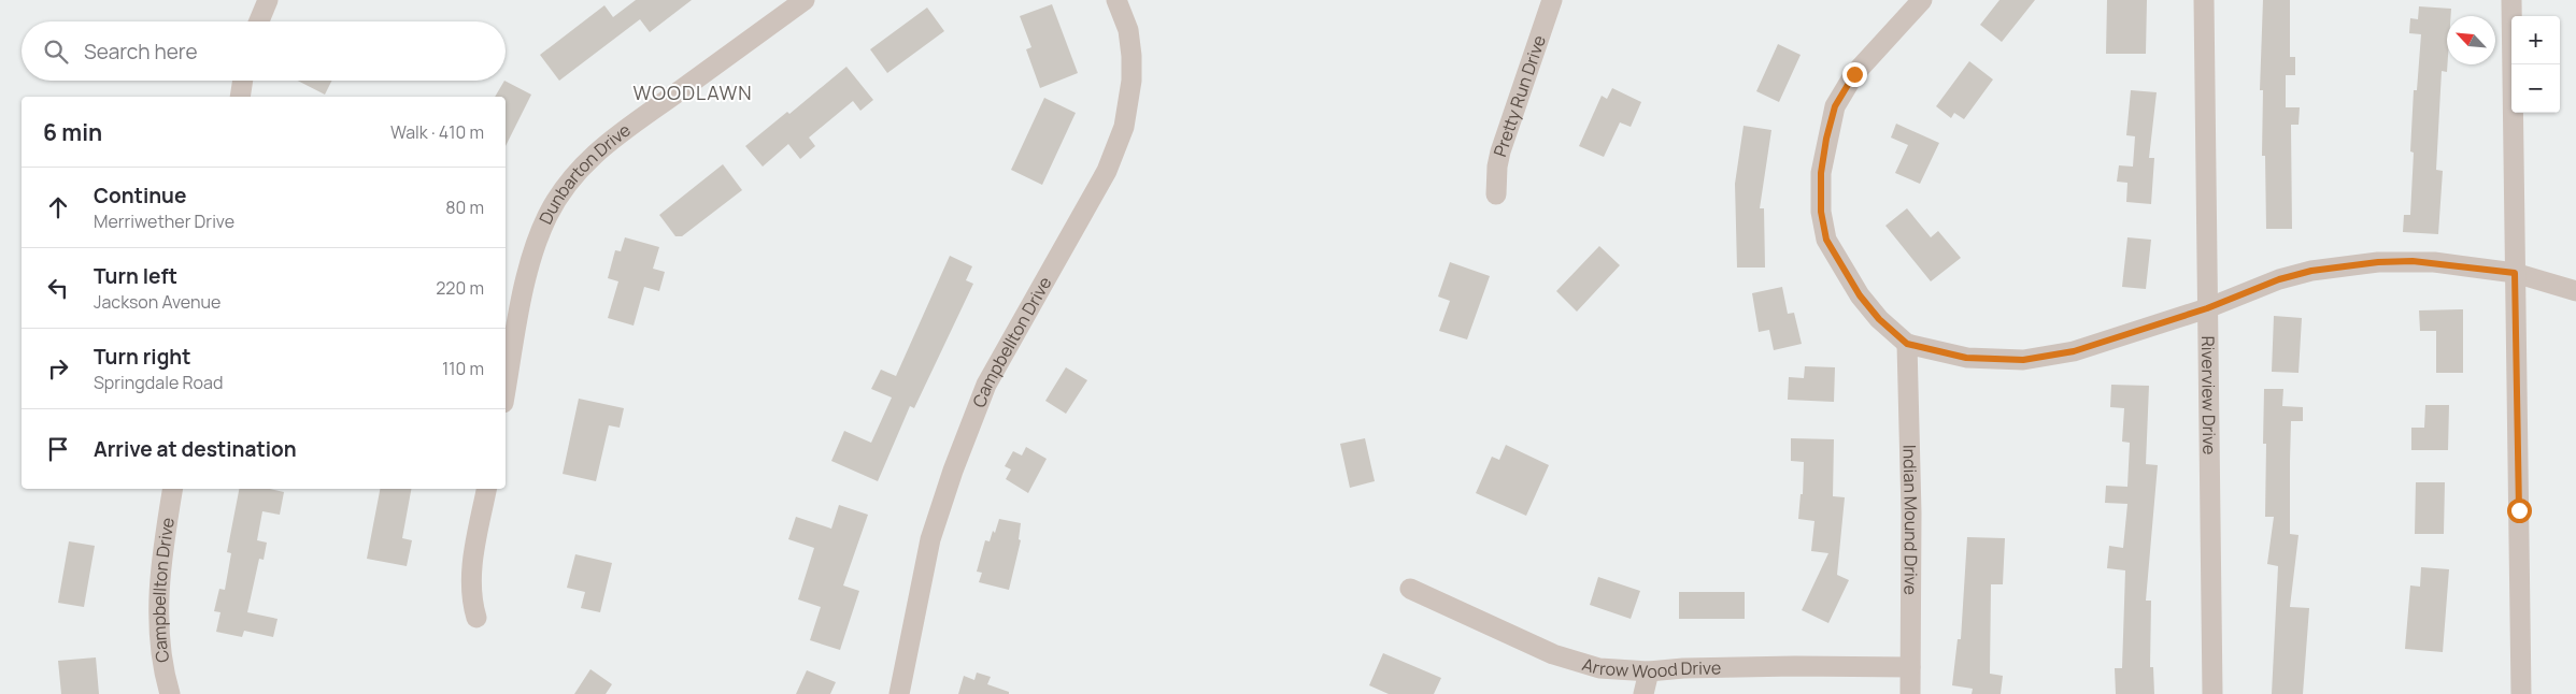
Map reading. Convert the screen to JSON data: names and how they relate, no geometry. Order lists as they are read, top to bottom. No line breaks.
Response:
{"streets":{"street":["Pretty Run Drive","Dunbarton Drive","Campbellton Drive","Riverview Drive","Indian Mound Drive","Arrow Wood Drive"]},"crossings":[["Indian Mound Drive","Arrow Wood Drive"]],"districts":["WOODLAWN"],"north":"top left","page":{"map_buttons":["+","−"],"search":"Search here","heading":["6 min","Walk · 410 m"],"list":[["Continue","Merriwether Drive","80 m"],["Turn left","Jackson Avenue","220 m"],["Turn right","Springdale Road","110 m"],"Arrive at destination"]}}
